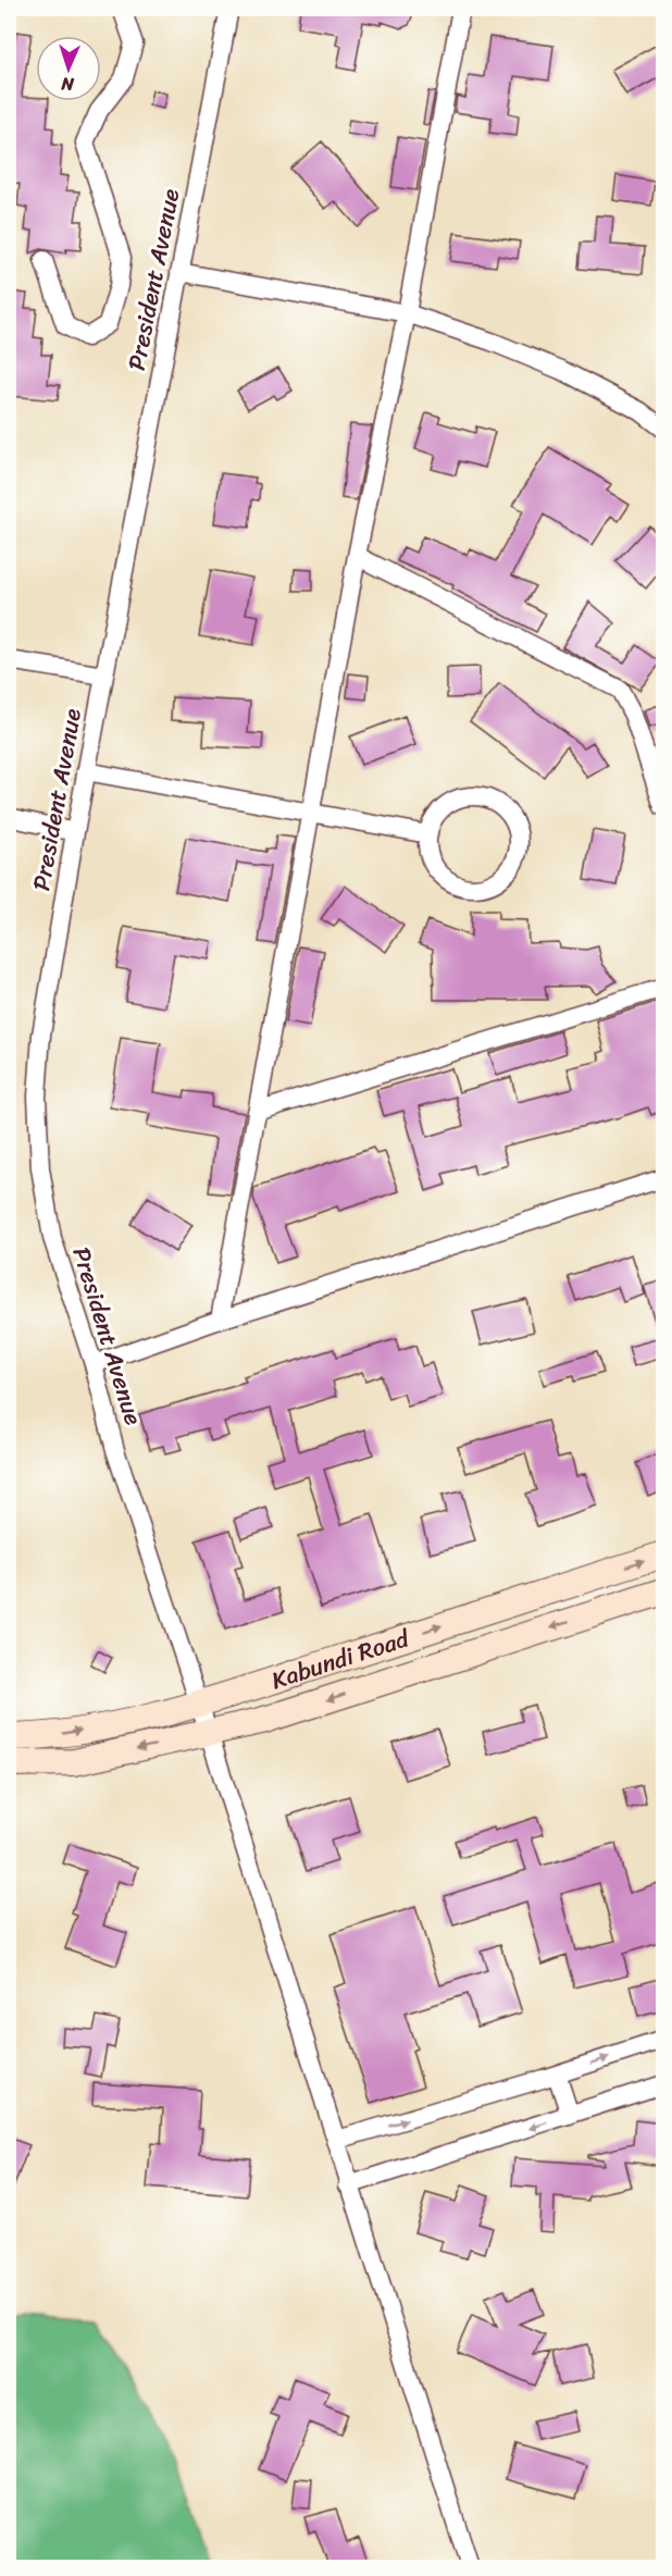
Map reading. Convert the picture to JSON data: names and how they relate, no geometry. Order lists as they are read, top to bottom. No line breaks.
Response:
{"streets":{"street":["President Avenue","Kabundi Road"]},"crossings":[["President Avenue","Kabundi Road"]],"north":"bottom"}
